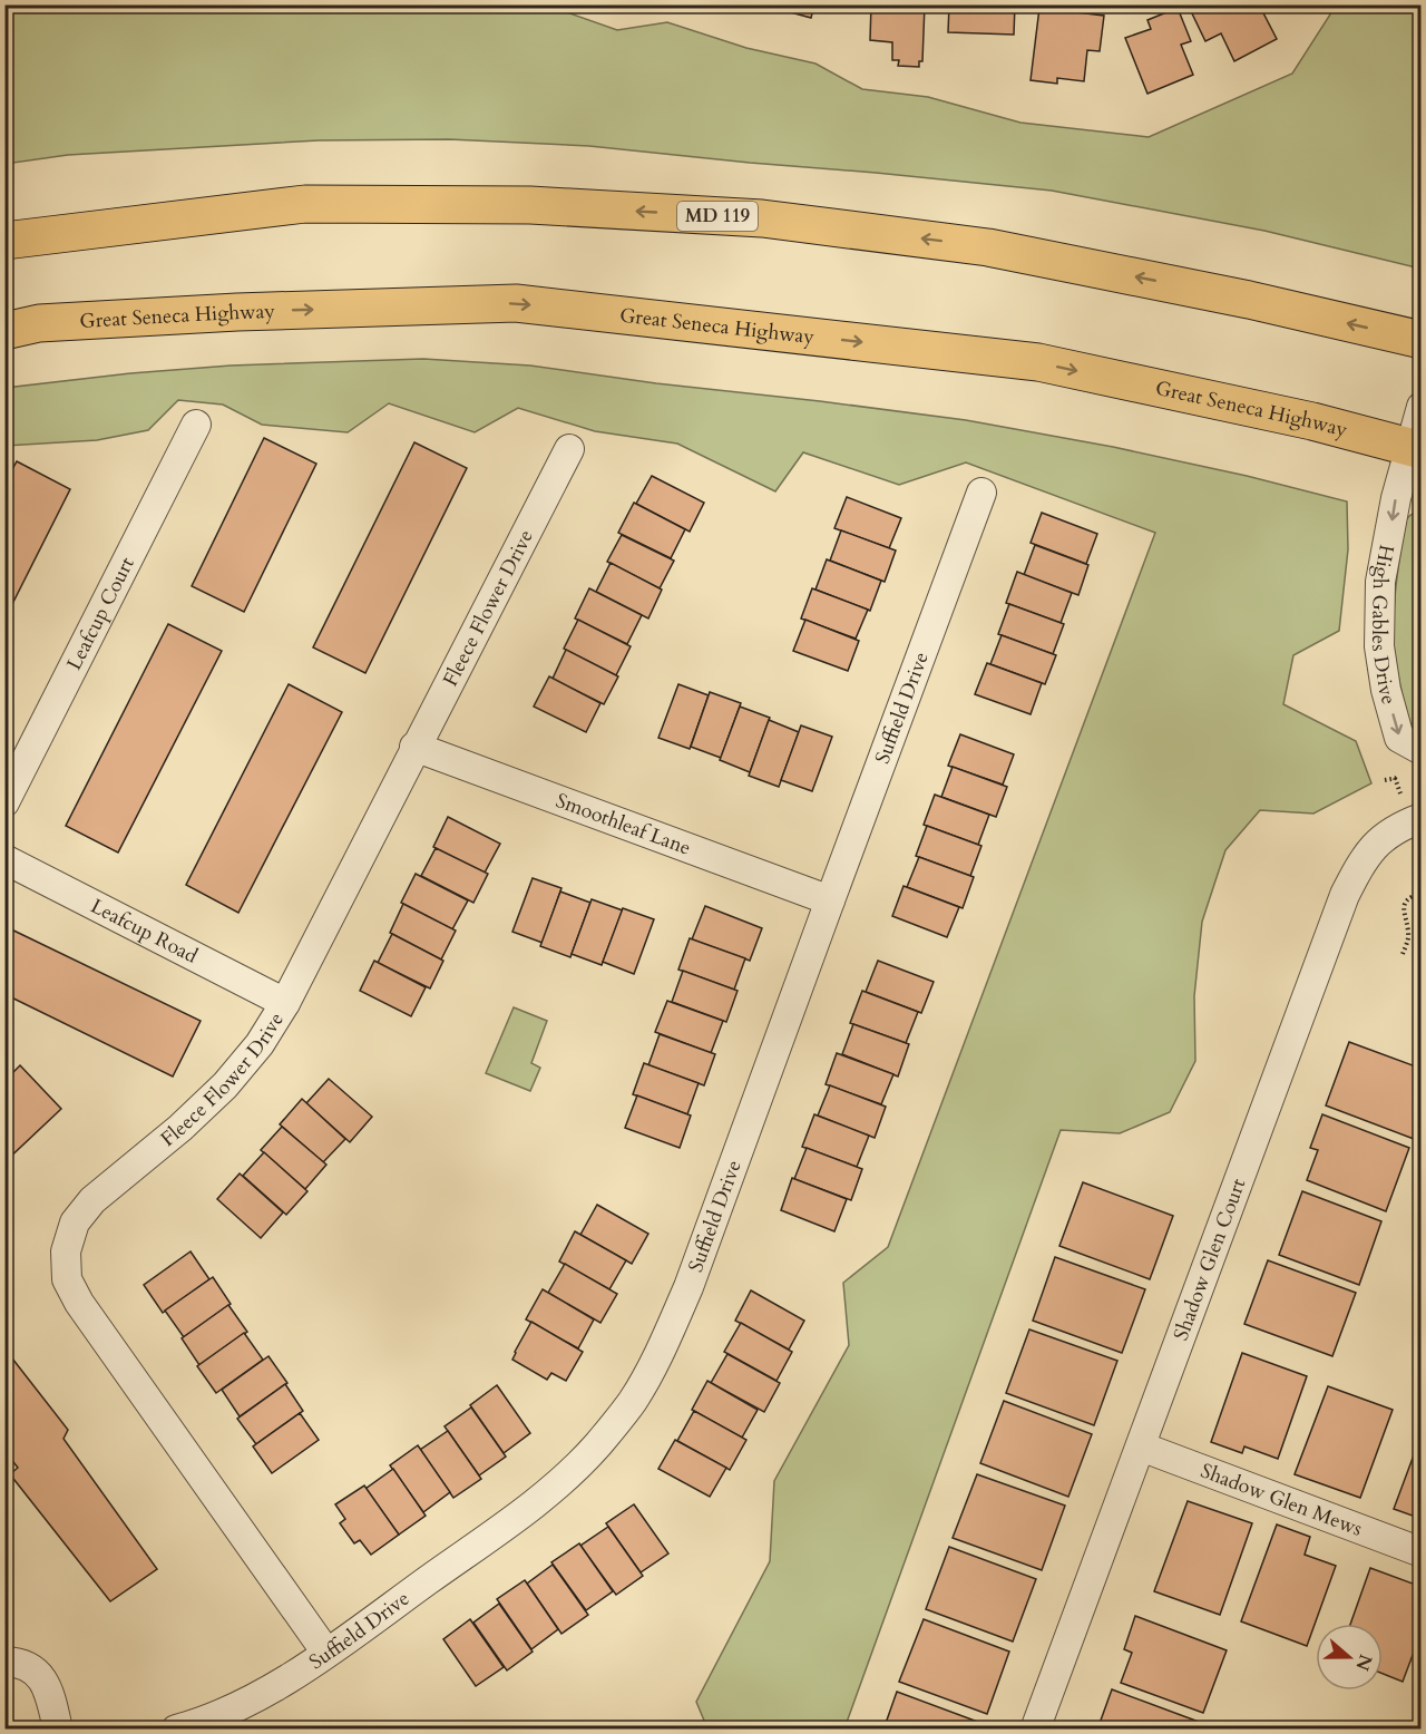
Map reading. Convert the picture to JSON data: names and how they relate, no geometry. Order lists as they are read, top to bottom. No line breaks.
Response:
{"streets":{"main road":["MD 119","Great Seneca Highway"],"street":["Fleece Flower Drive","Leafcup Court","High Gables Drive","Suffield Drive","Smoothleaf Lane","Leafcup Road","Shadow Glen Court","Shadow Glen Mews"]},"crossings":[["Great Seneca Highway","High Gables Drive"],["Fleece Flower Drive","Suffield Drive"],["Fleece Flower Drive","Smoothleaf Lane"],["Fleece Flower Drive","Leafcup Road"],["Suffield Drive","Smoothleaf Lane"],["Shadow Glen Court","Shadow Glen Mews"]],"one_way":["High Gables Drive"],"north":"right"}
